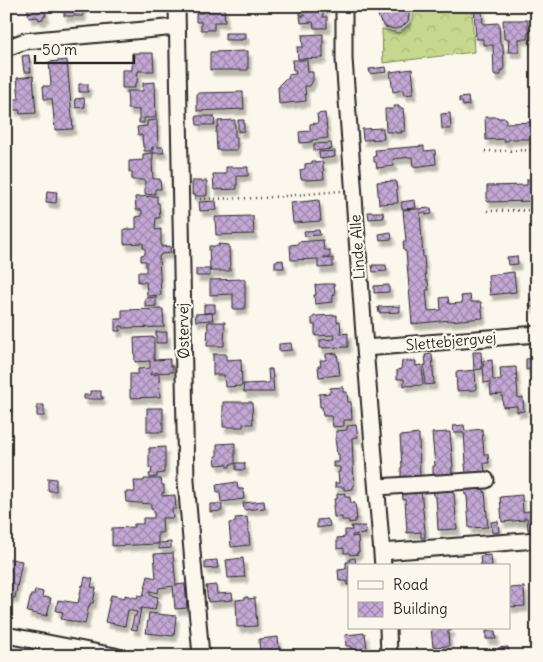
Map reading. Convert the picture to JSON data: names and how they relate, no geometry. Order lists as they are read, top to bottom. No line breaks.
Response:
{"streets":{"street":["Linde Alle","Østervej","Slettebjergvej"]},"crossings":[["Linde Alle","Slettebjergvej"]],"legend":["Road","Building"],"scale_bar":"50 m"}
